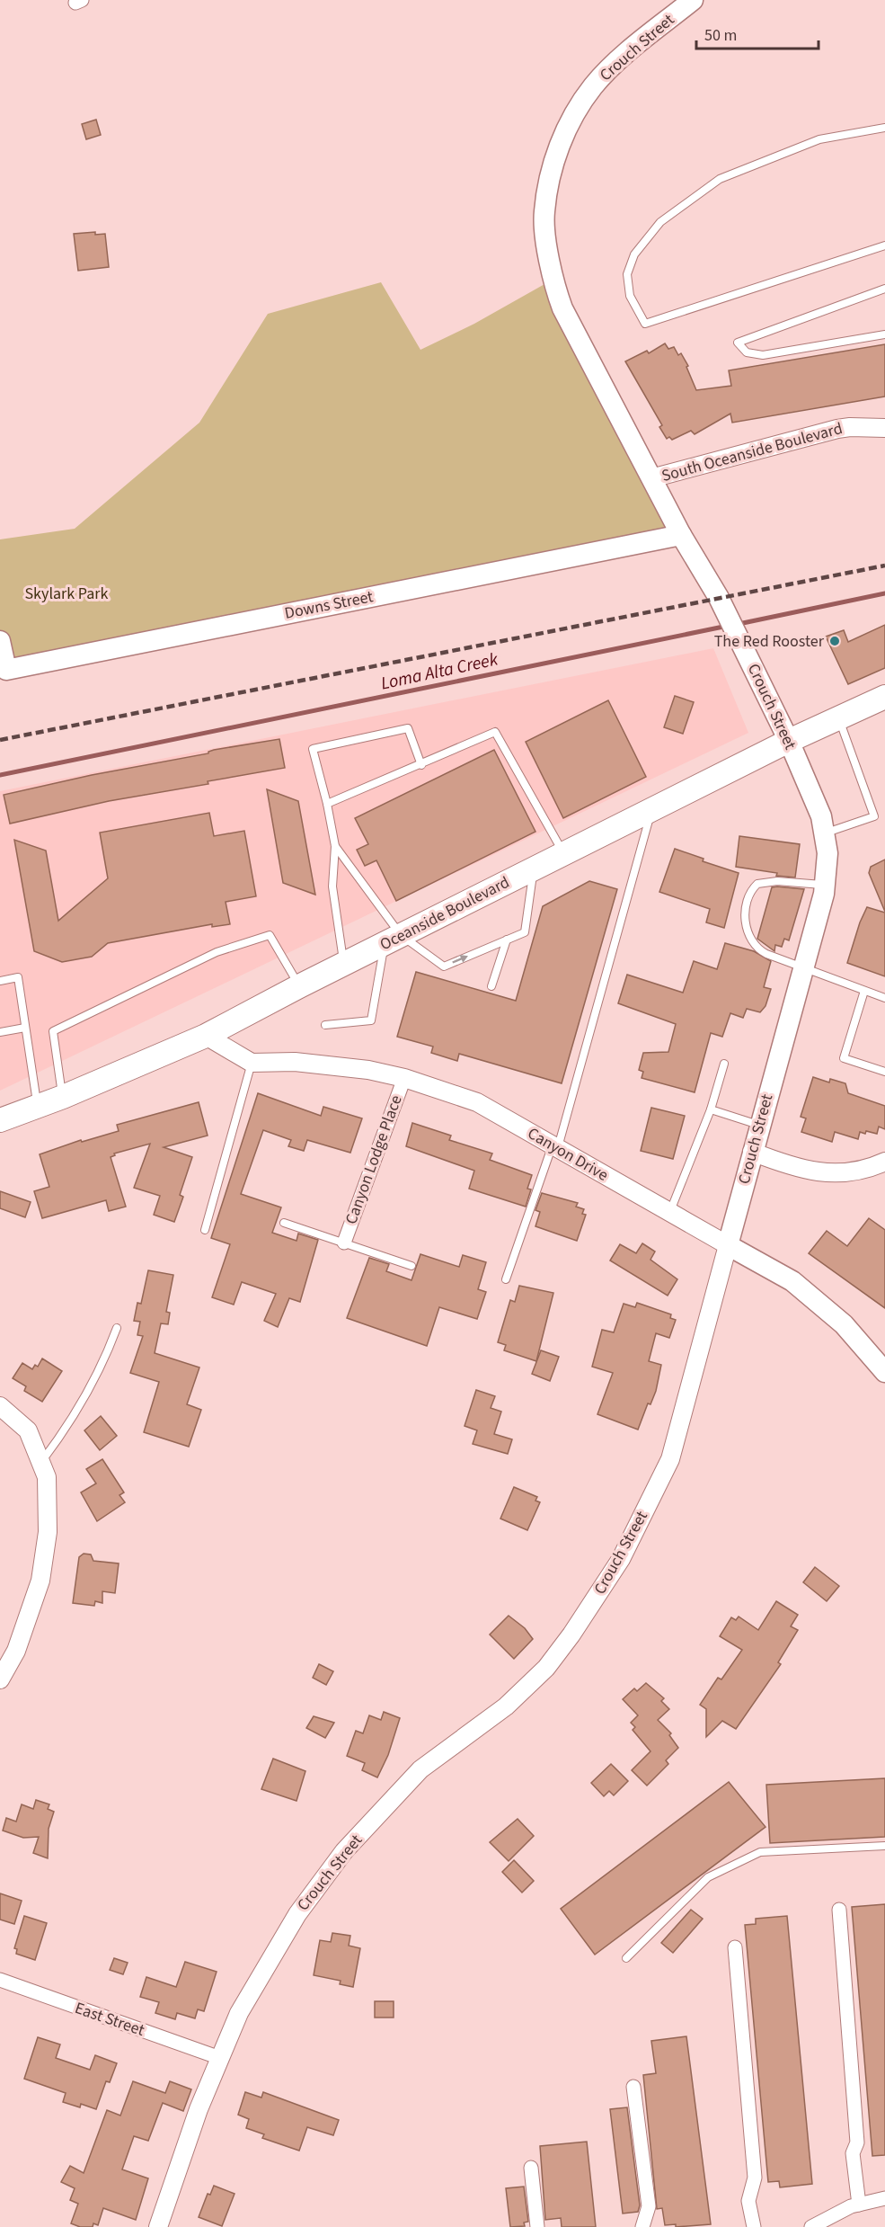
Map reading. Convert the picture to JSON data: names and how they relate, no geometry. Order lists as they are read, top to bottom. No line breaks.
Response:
{"streets":{"main road":["Crouch Street","Downs Street","Oceanside Boulevard","Canyon Drive"],"street":["South Oceanside Boulevard","Canyon Lodge Place","East Street"]},"crossings":[["Crouch Street","South Oceanside Boulevard"],["Crouch Street","Downs Street"],["Crouch Street","Oceanside Boulevard"],["Crouch Street","Canyon Drive"],["Crouch Street","East Street"],["Canyon Drive","Canyon Lodge Place"]],"water":["Loma Alta Creek"],"parks":["Skylark Park"],"places":["The Red Rooster"],"scale_bar":"50 m"}
